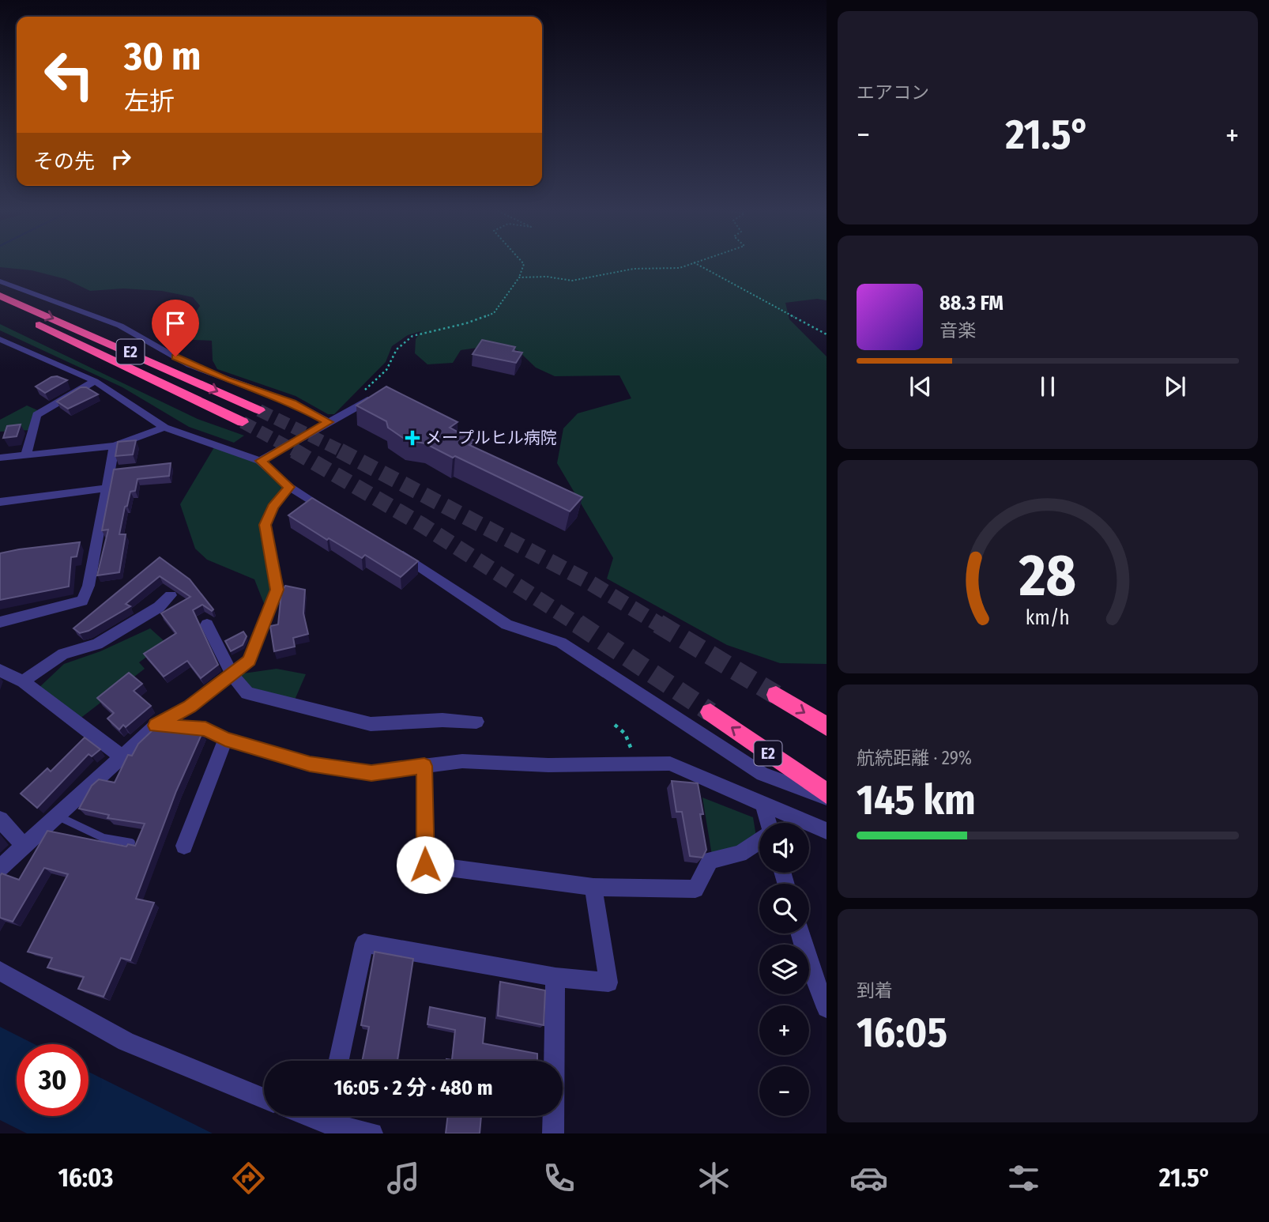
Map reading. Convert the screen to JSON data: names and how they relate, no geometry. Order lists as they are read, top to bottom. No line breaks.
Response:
{"streets":{"highway":["E2"]},"places":{"health":["メープルヒル病院"]},"page":{"tile":["エアコン",["航続距離 · 29%","145 km"],["到着","16:05"]],"turn":["30 m","左折"],"heat":["−","21.5°","+"],"then":"その先","song":["88.3 FM","音楽"],"map_buttons":["+","−"],"limit":"30","trip":"16:05 · 2 分 · 480 m","tabs":["16:03","21.5°"],"gauge":["28","km/h"]}}
